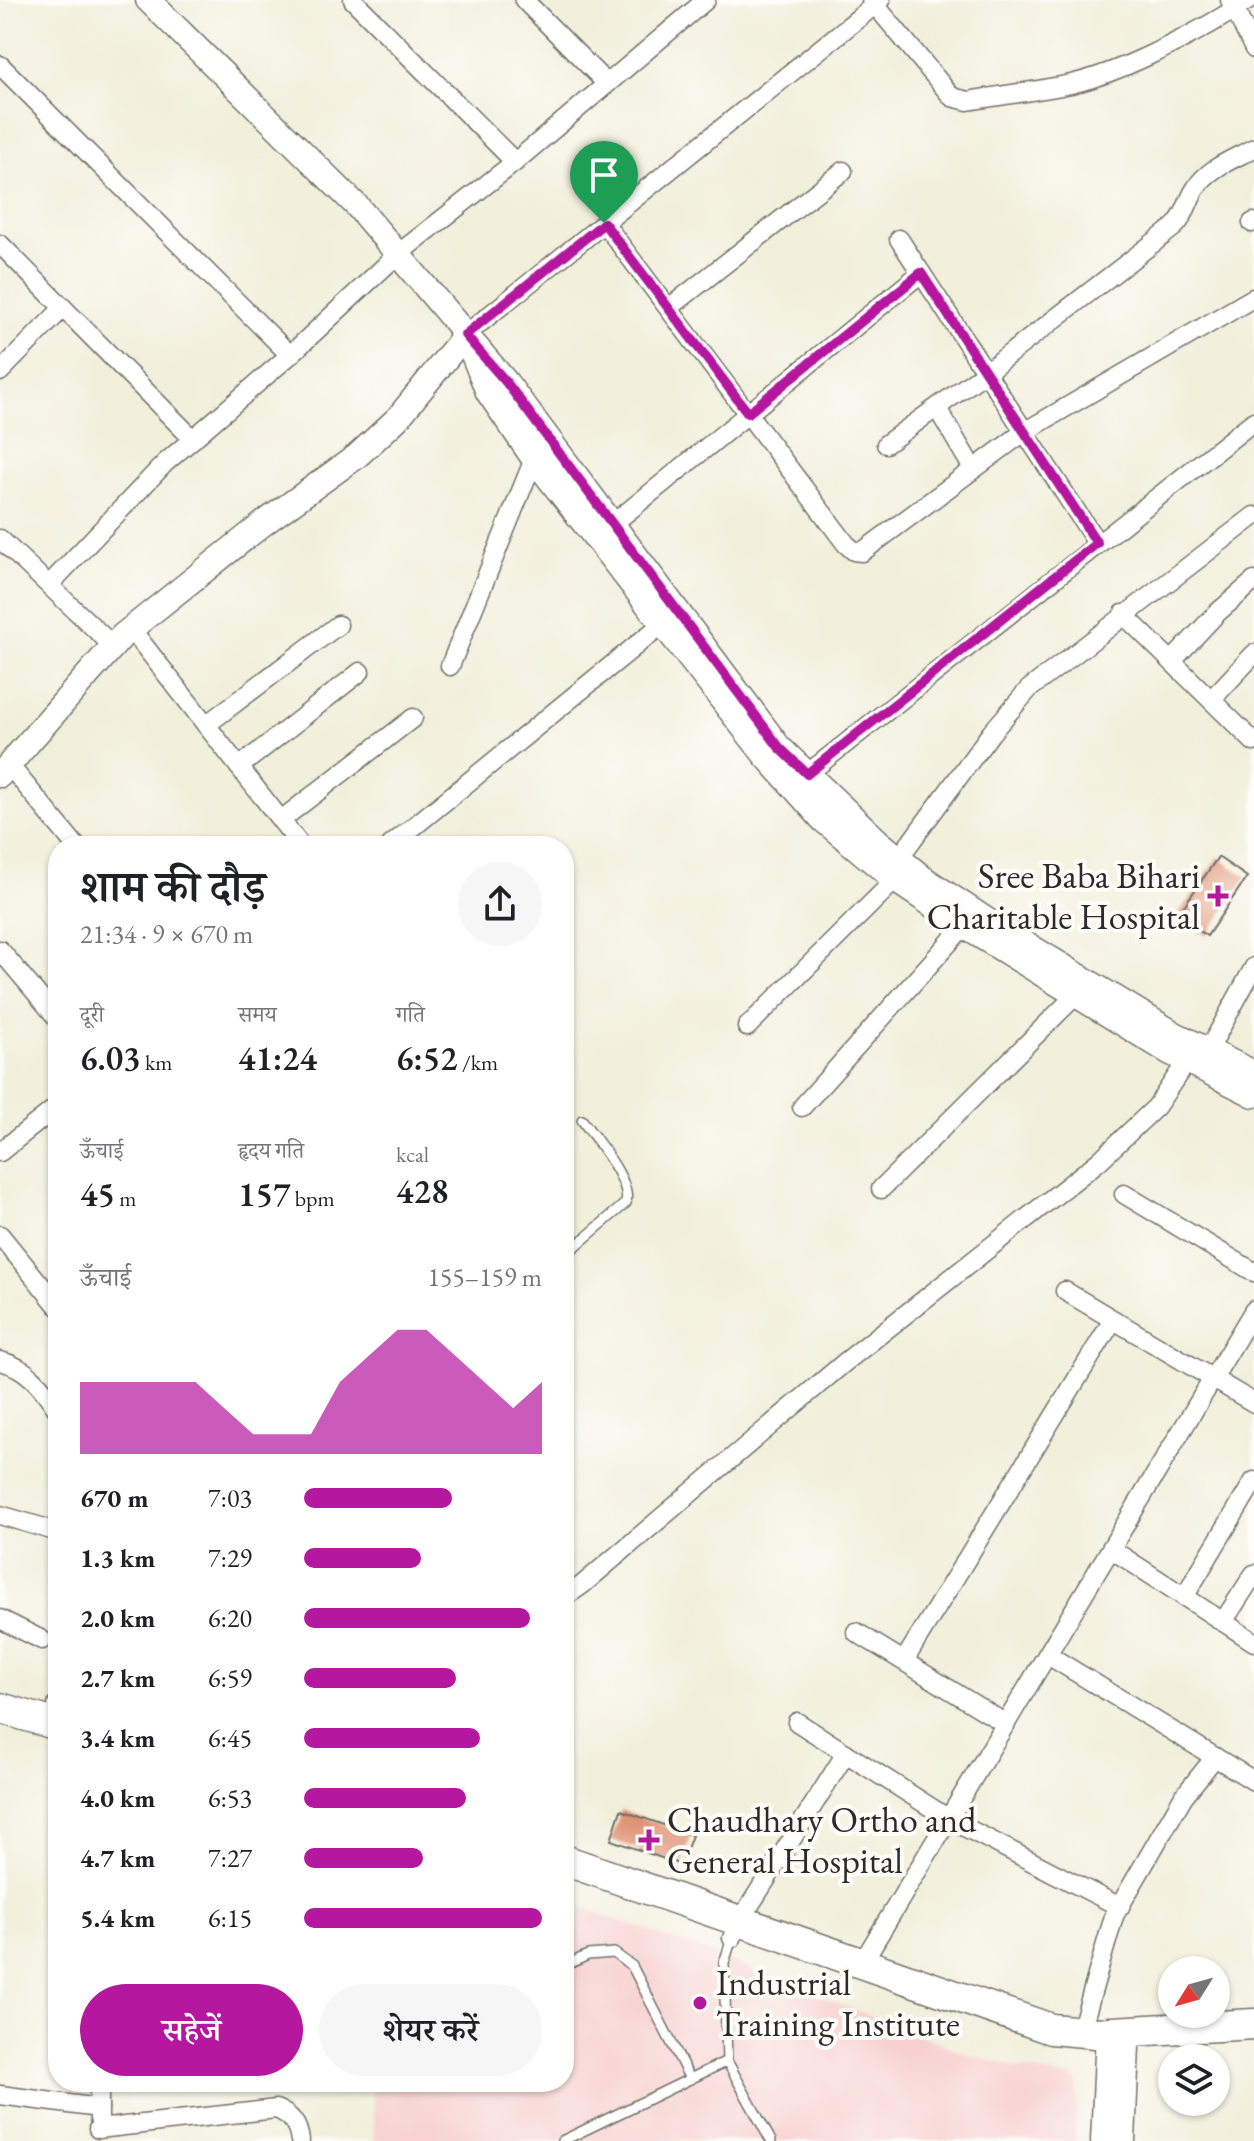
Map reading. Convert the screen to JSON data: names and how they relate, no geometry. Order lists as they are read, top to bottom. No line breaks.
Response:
{"places":{"health":["Sree Baba Bihari Charitable Hospital","Chaudhary Ortho and General Hospital"],"other":["Industrial Training Institute"]},"north":"bottom left","page":{"heading":["शाम की दौड़","21:34 · 9 × 670 m"],"stats":[["दूरी","6.03 km"],["समय","41:24"],["गति","6:52 /km"],["ऊँचाई","45 m"],["हृदय गति","157 bpm"],["kcal","428"]],"chart":["ऊँचाई","155–159 m"],"list":[{"name":"670 m","note":"7:03"},{"name":"1.3 km","note":"7:29"},{"name":"2.0 km","note":"6:20"},{"name":"2.7 km","note":"6:59"},{"name":"3.4 km","note":"6:45"},{"name":"4.0 km","note":"6:53"},{"name":"4.7 km","note":"7:27"},{"name":"5.4 km","note":"6:15"}],"buttons":["सहेजें","शेयर करें"]}}
